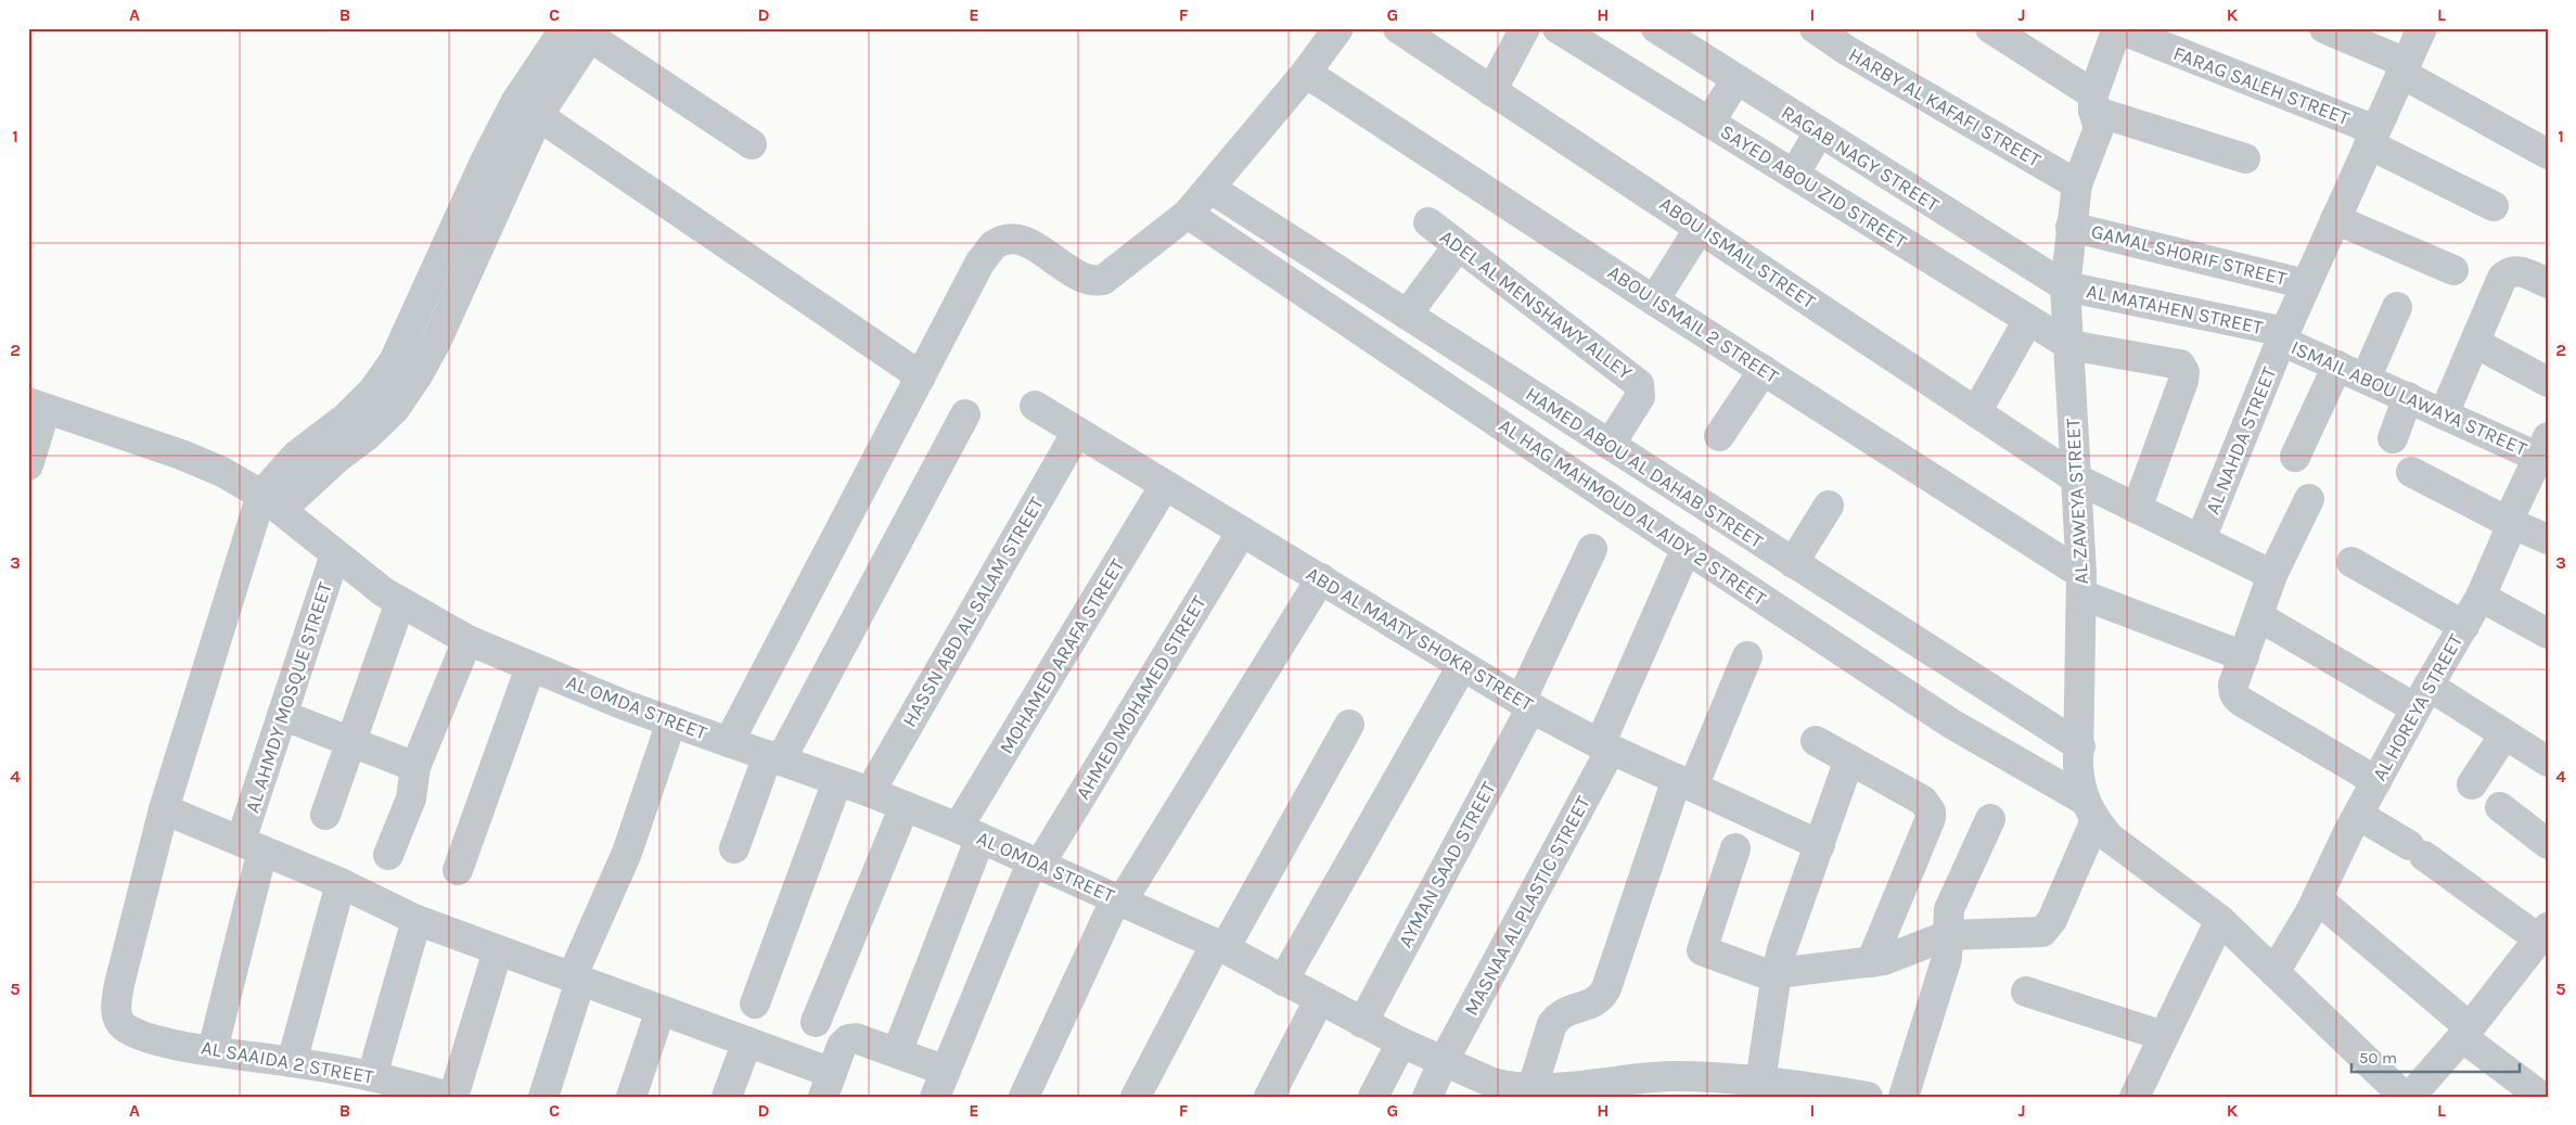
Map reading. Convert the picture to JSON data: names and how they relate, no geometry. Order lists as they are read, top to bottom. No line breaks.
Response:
{"streets":{"street":["FARAG SALEH STREET","HARBY AL KAFAFI STREET","RAGAB NAGY STREET","SAYED ABOU ZID STREET","ABOU ISMAIL STREET","GAMAL SHORIF STREET","ADEL AL MENSHAWY ALLEY","AL MATAHEN STREET","ABOU ISMAIL 2 STREET","ISMAIL ABOU LAWAYA STREET","AL NAHDA STREET","HAMED ABOU AL DAHAB STREET","AL ZAWEYA STREET","AL HAG MAHMOUD AL AIDY 2 STREET","HASSN ABD AL SALAM STREET","ABD AL MAATY SHOKR STREET","MOHAMED ARAFA STREET","AL AHMDY MOSQUE STREET","AHMED MOHAMED STREET","AL OMDA STREET","AL HOREYA STREET","AYMAN SAAD STREET","MASNAA AL PLASTIC STREET","AL SAAIDA 2 STREET"]},"crossings":[["FARAG SALEH STREET","AL NAHDA STREET"],["FARAG SALEH STREET","AL ZAWEYA STREET"],["HARBY AL KAFAFI STREET","AL ZAWEYA STREET"],["RAGAB NAGY STREET","AL MATAHEN STREET"],["RAGAB NAGY STREET","AL ZAWEYA STREET"],["SAYED ABOU ZID STREET","AL ZAWEYA STREET"],["ABOU ISMAIL STREET","AL NAHDA STREET"],["ABOU ISMAIL STREET","AL ZAWEYA STREET"],["GAMAL SHORIF STREET","AL NAHDA STREET"],["GAMAL SHORIF STREET","AL ZAWEYA STREET"],["ADEL AL MENSHAWY ALLEY","HAMED ABOU AL DAHAB STREET"],["AL MATAHEN STREET","ISMAIL ABOU LAWAYA STREET"],["AL MATAHEN STREET","AL NAHDA STREET"],["AL MATAHEN STREET","AL ZAWEYA STREET"],["ABOU ISMAIL 2 STREET","AL ZAWEYA STREET"],["ISMAIL ABOU LAWAYA STREET","AL NAHDA STREET"],["ISMAIL ABOU LAWAYA STREET","AL HOREYA STREET"],["HAMED ABOU AL DAHAB STREET","AL ZAWEYA STREET"],["AL ZAWEYA STREET","AL HAG MAHMOUD AL AIDY 2 STREET"],["AL HAG MAHMOUD AL AIDY 2 STREET","MASNAA AL PLASTIC STREET"],["HASSN ABD AL SALAM STREET","ABD AL MAATY SHOKR STREET"],["HASSN ABD AL SALAM STREET","AL OMDA STREET"],["ABD AL MAATY SHOKR STREET","MOHAMED ARAFA STREET"],["ABD AL MAATY SHOKR STREET","AHMED MOHAMED STREET"],["ABD AL MAATY SHOKR STREET","AYMAN SAAD STREET"],["ABD AL MAATY SHOKR STREET","MASNAA AL PLASTIC STREET"],["MOHAMED ARAFA STREET","AL OMDA STREET"],["AL AHMDY MOSQUE STREET","AL OMDA STREET"],["AL AHMDY MOSQUE STREET","AL SAAIDA 2 STREET"],["AHMED MOHAMED STREET","AL OMDA STREET"],["AL OMDA STREET","AYMAN SAAD STREET"],["AL OMDA STREET","MASNAA AL PLASTIC STREET"],["AL OMDA STREET","AL SAAIDA 2 STREET"]],"scale_bar":"50 m","grid":{"columns":["A","B","C","D","E","F","G","H","I","J","K","L"],"rows":["1","2","3","4","5"]}}
